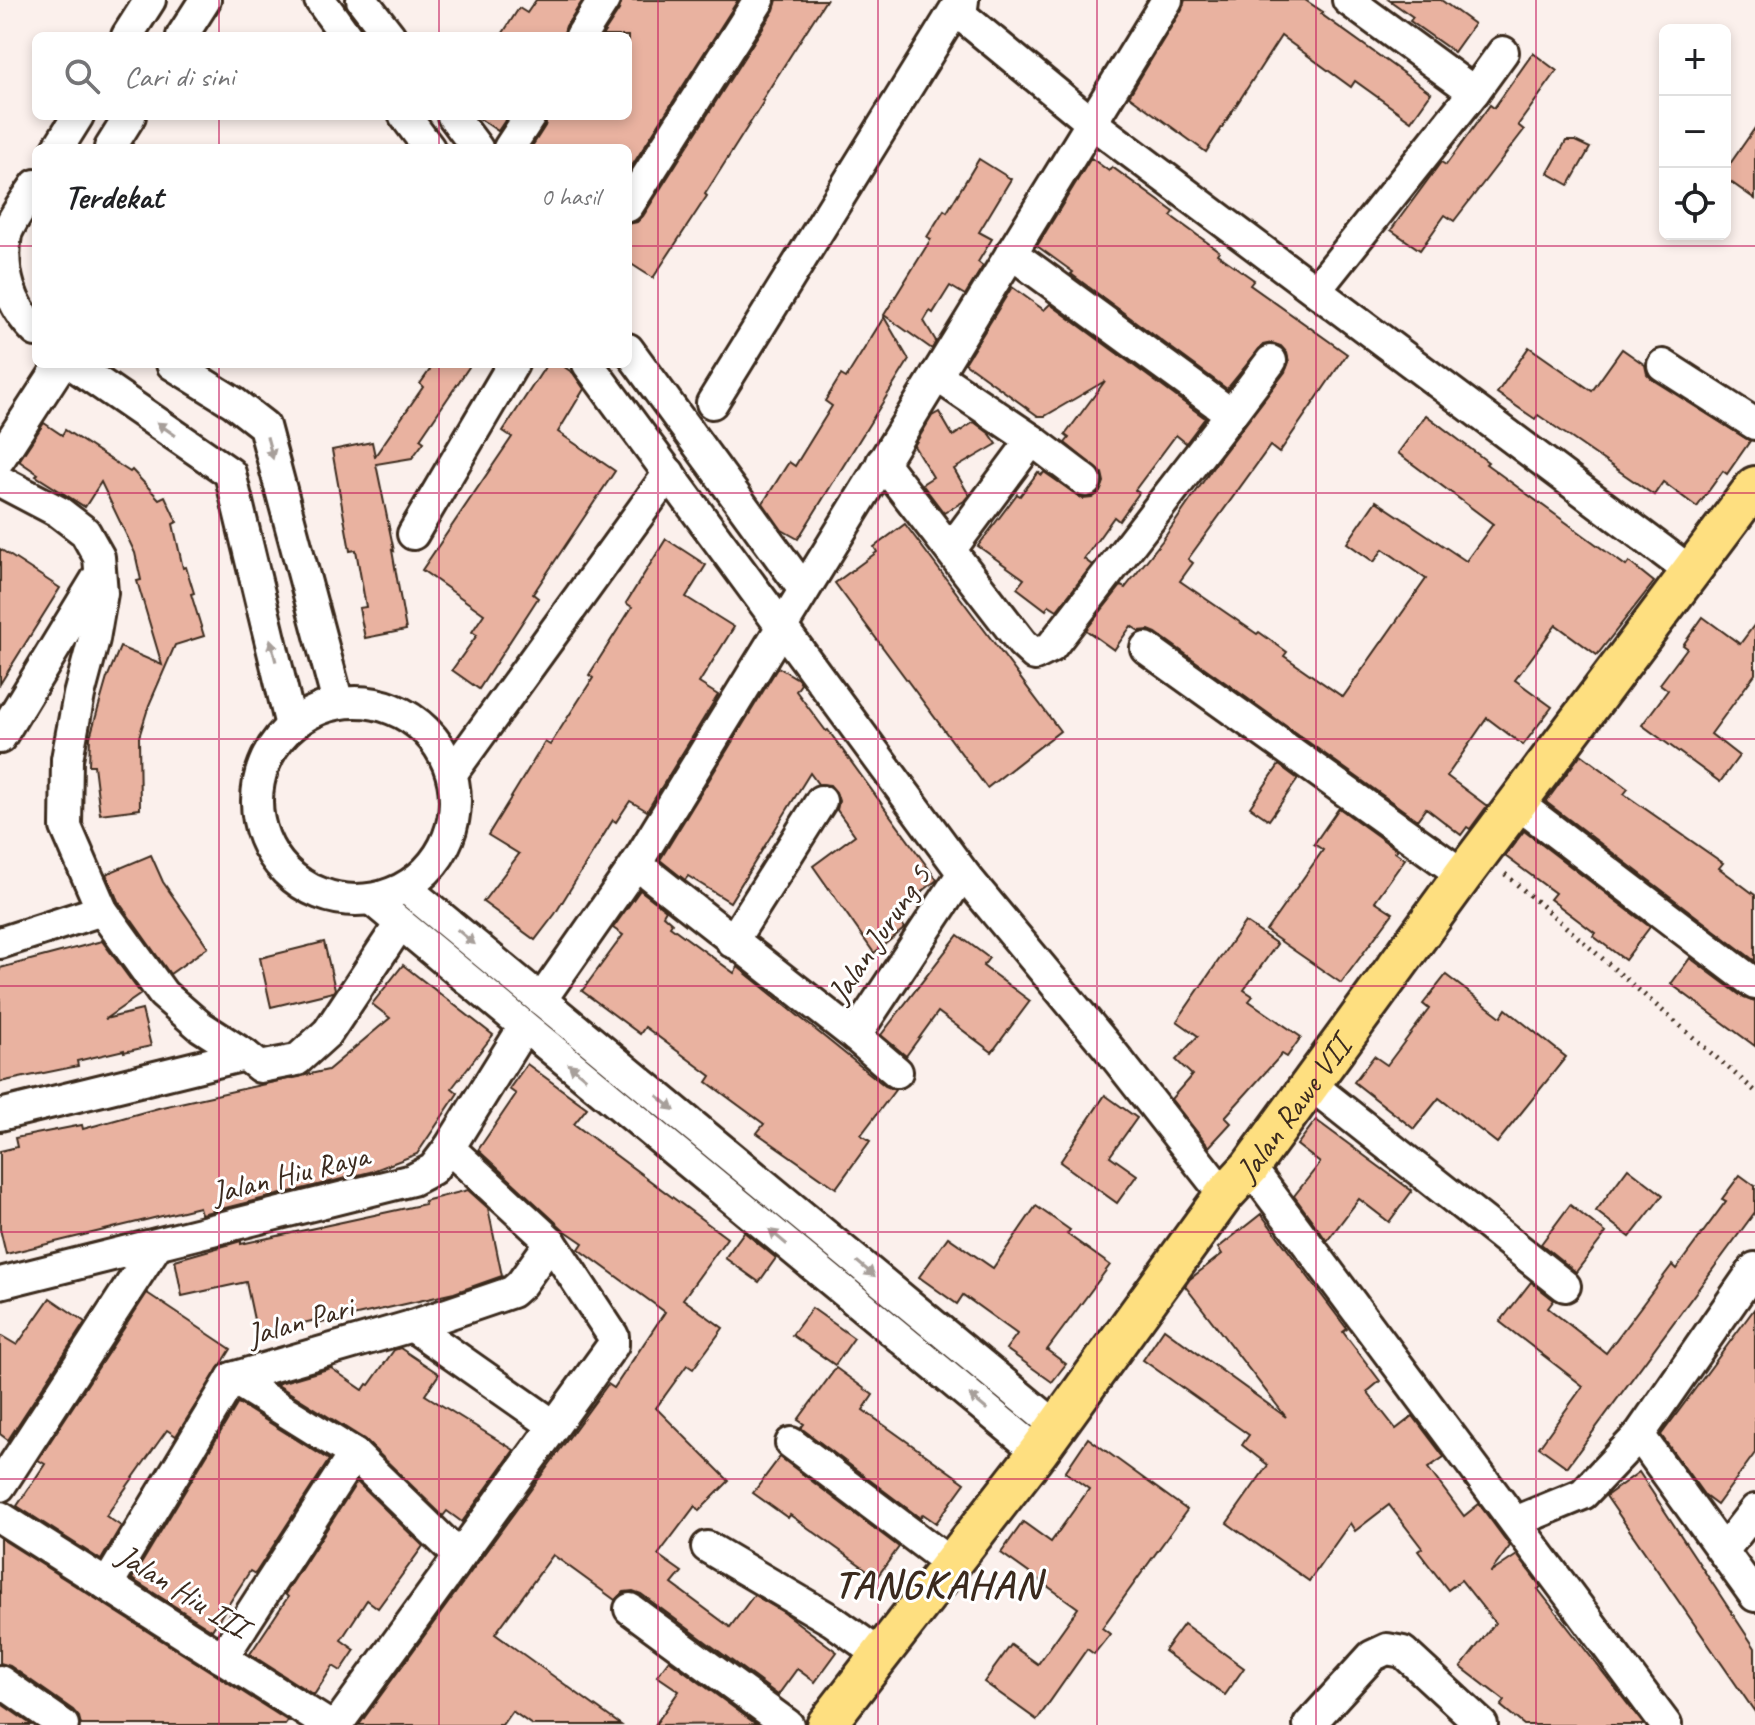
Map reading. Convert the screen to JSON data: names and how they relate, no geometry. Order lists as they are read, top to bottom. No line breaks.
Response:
{"streets":{"main road":["Jalan Rawe VII"],"street":["Jalan Jurung 5","Jalan Hiu Raya","Jalan Pari","Jalan Hiu III"]},"crossings":[["Jalan Pari","Jalan Hiu III"]],"districts":["TANGKAHAN"],"page":{"map_buttons":["+","−"],"search":"Cari di sini","heading":["Terdekat","0 hasil"]}}
